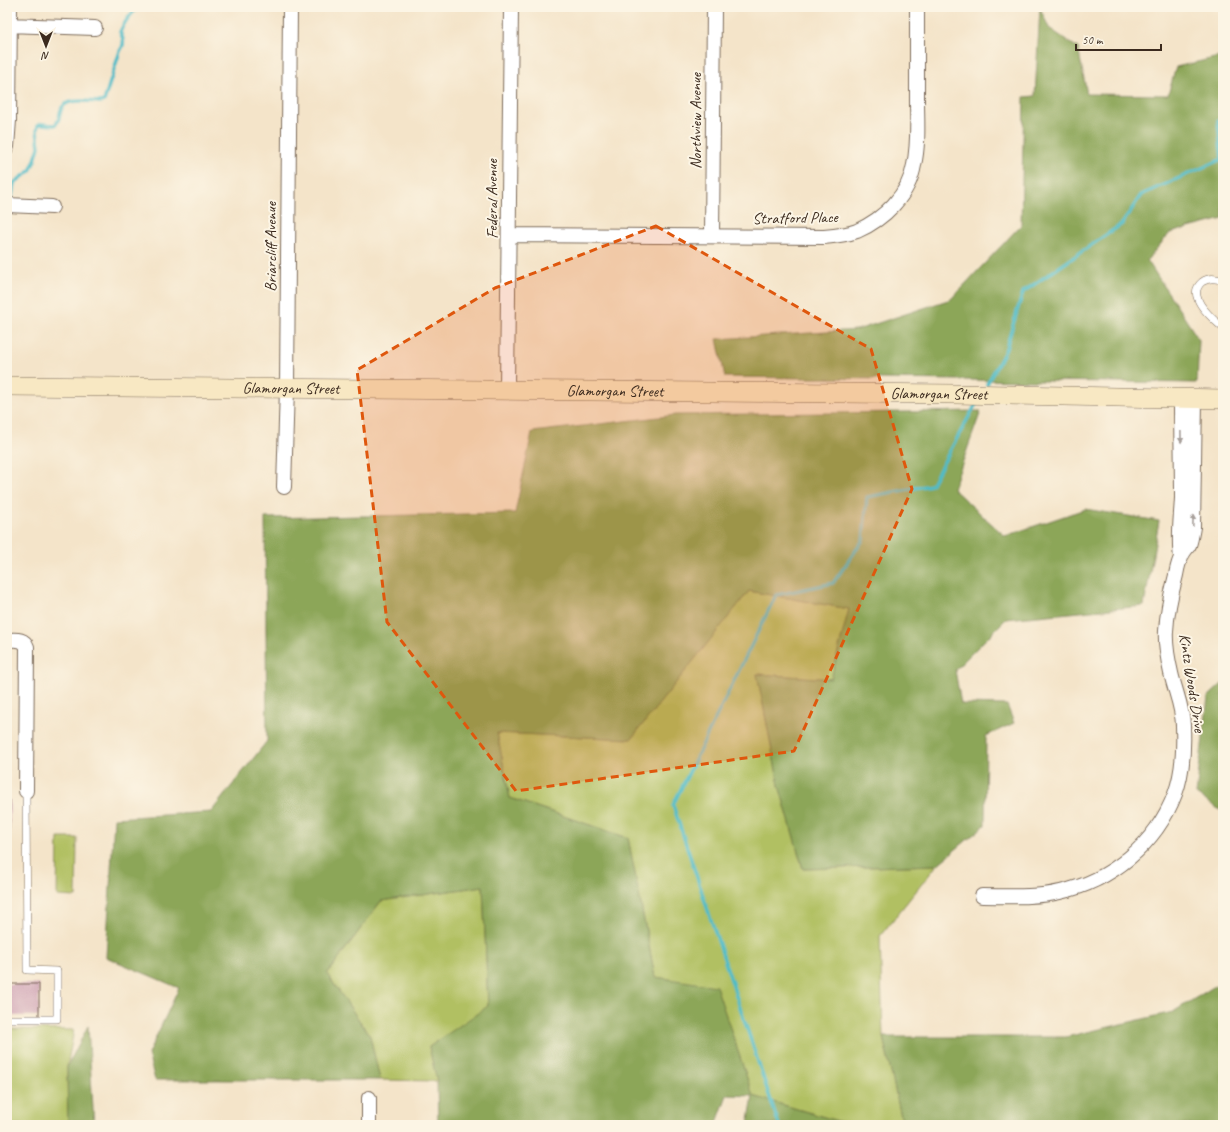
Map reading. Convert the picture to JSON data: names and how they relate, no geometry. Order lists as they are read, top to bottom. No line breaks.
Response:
{"streets":{"street":["Northview Avenue","Federal Avenue","Stratford Place","Briarcliff Avenue","Glamorgan Street","Kintz Woods Drive"]},"crossings":[["Northview Avenue","Stratford Place"],["Federal Avenue","Stratford Place"],["Federal Avenue","Glamorgan Street"],["Briarcliff Avenue","Glamorgan Street"],["Glamorgan Street","Kintz Woods Drive"]],"scale_bar":"50 m","north":"bottom"}
